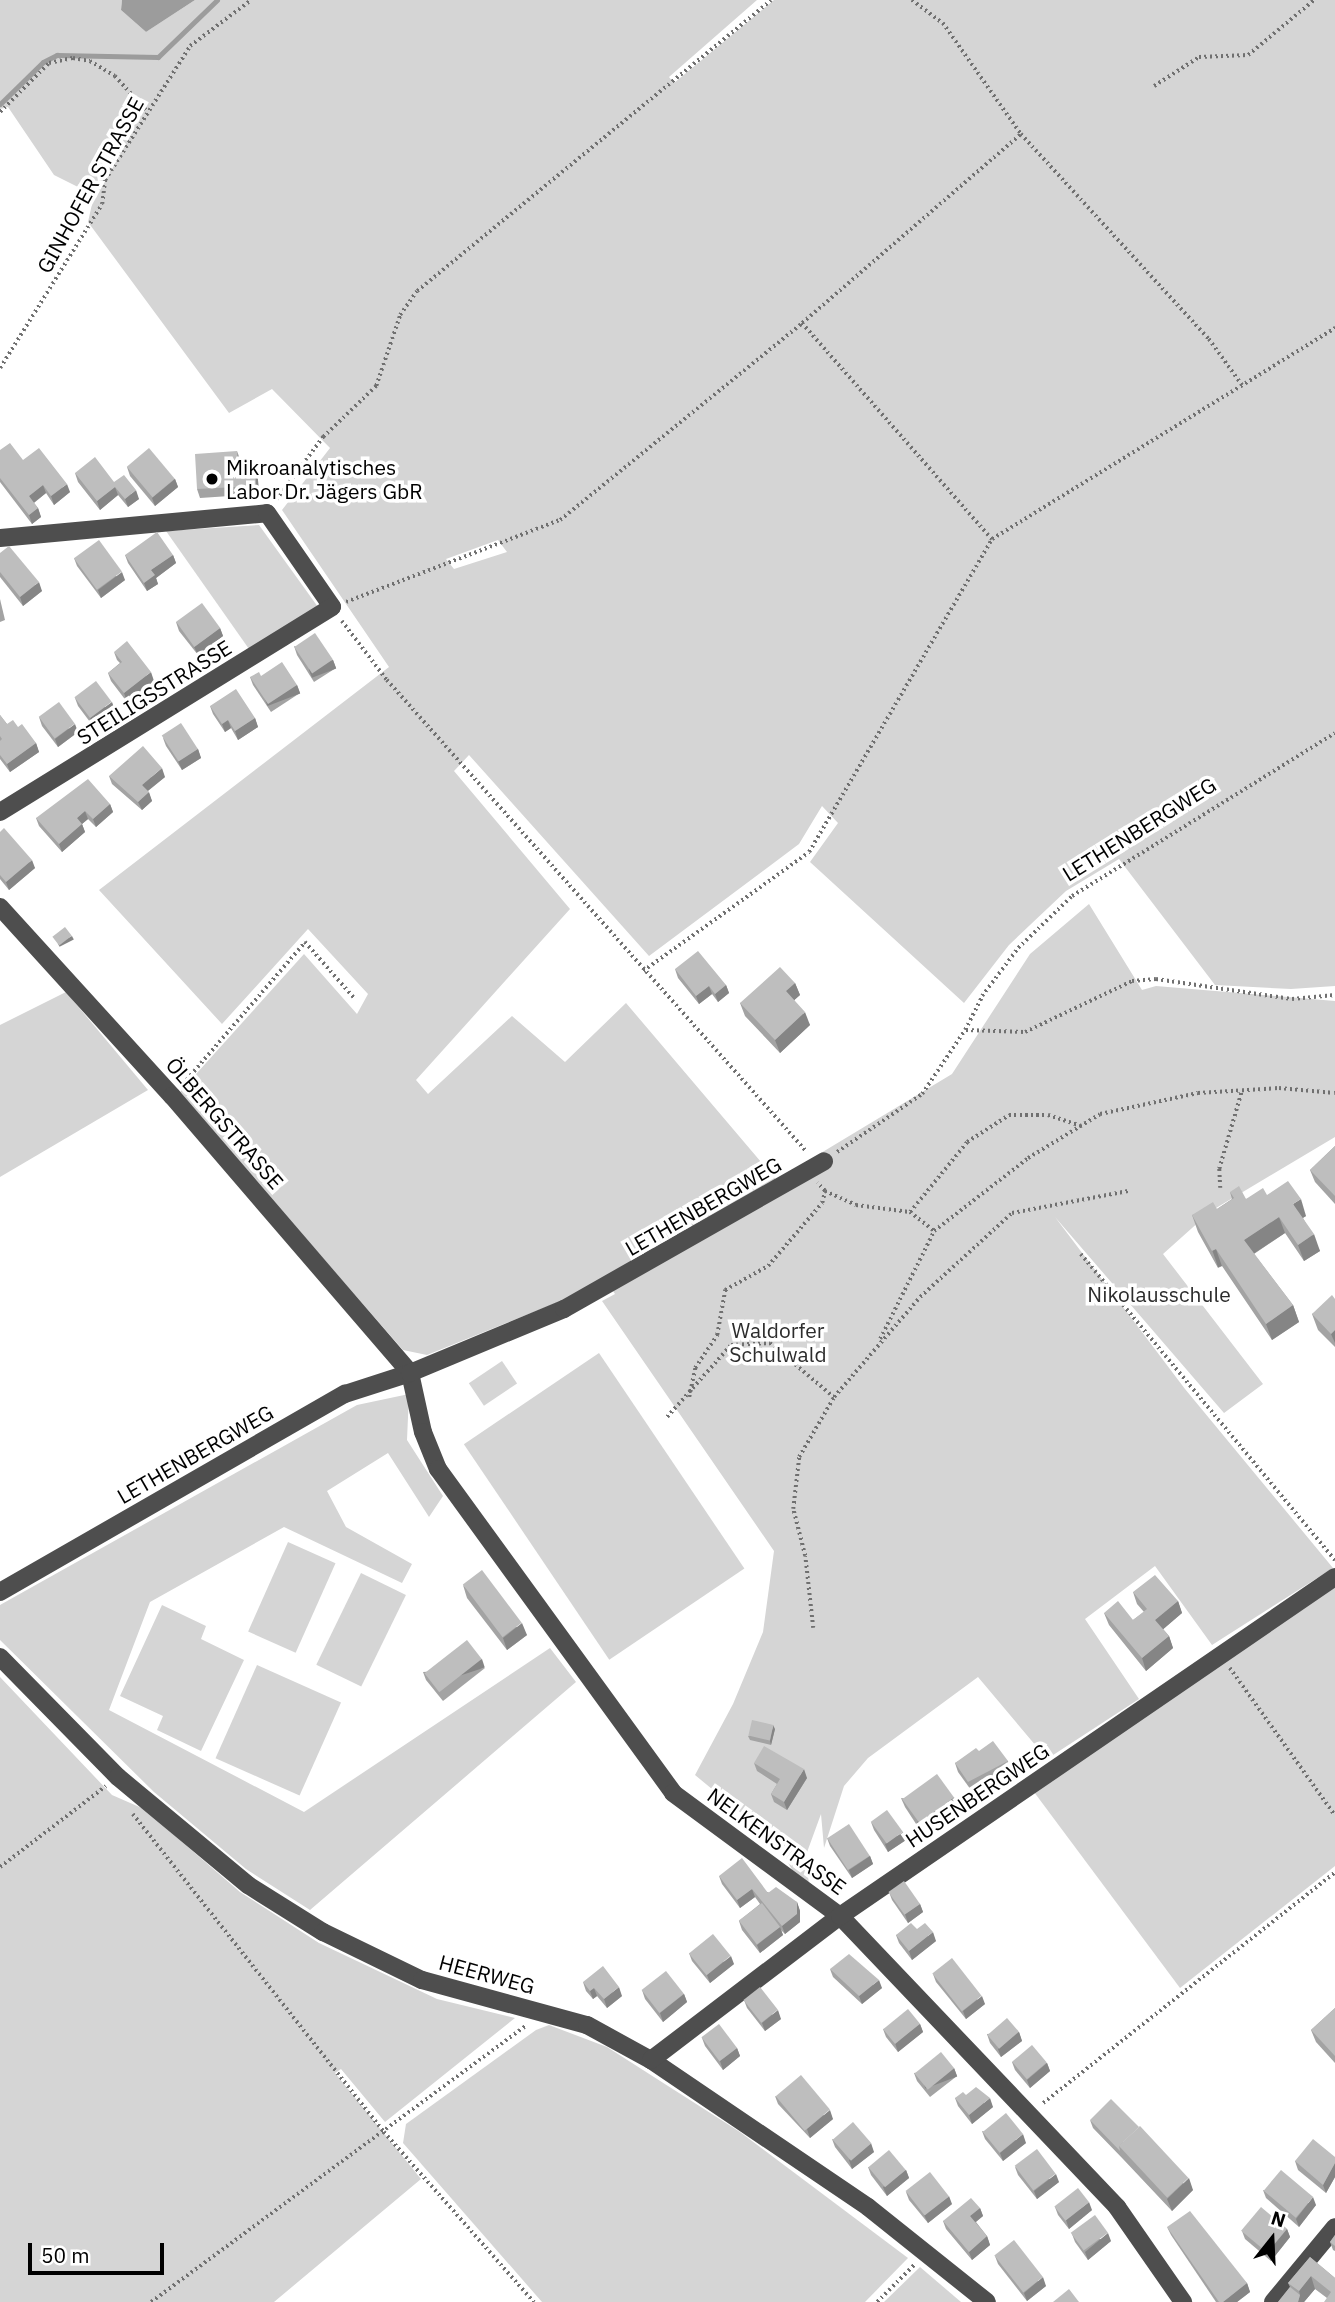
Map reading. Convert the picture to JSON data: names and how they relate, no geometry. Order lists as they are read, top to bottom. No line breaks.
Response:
{"streets":{"street":["STEILIGSSTRASSE","LETHENBERGWEG","ÖLBERGSTRASSE","HUSENBERGWEG","NELKENSTRASSE","HEERWEG"],"path":["GINHOFER STRASSE"]},"crossings":[["LETHENBERGWEG","ÖLBERGSTRASSE"],["LETHENBERGWEG","NELKENSTRASSE"],["ÖLBERGSTRASSE","NELKENSTRASSE"],["HUSENBERGWEG","NELKENSTRASSE"],["HUSENBERGWEG","HEERWEG"]],"parks":["Nikolausschule","Waldorfer Schulwald"],"places":["Mikroanalytisches Labor Dr. Jägers GbR"],"scale_bar":"50 m","north":"top"}
